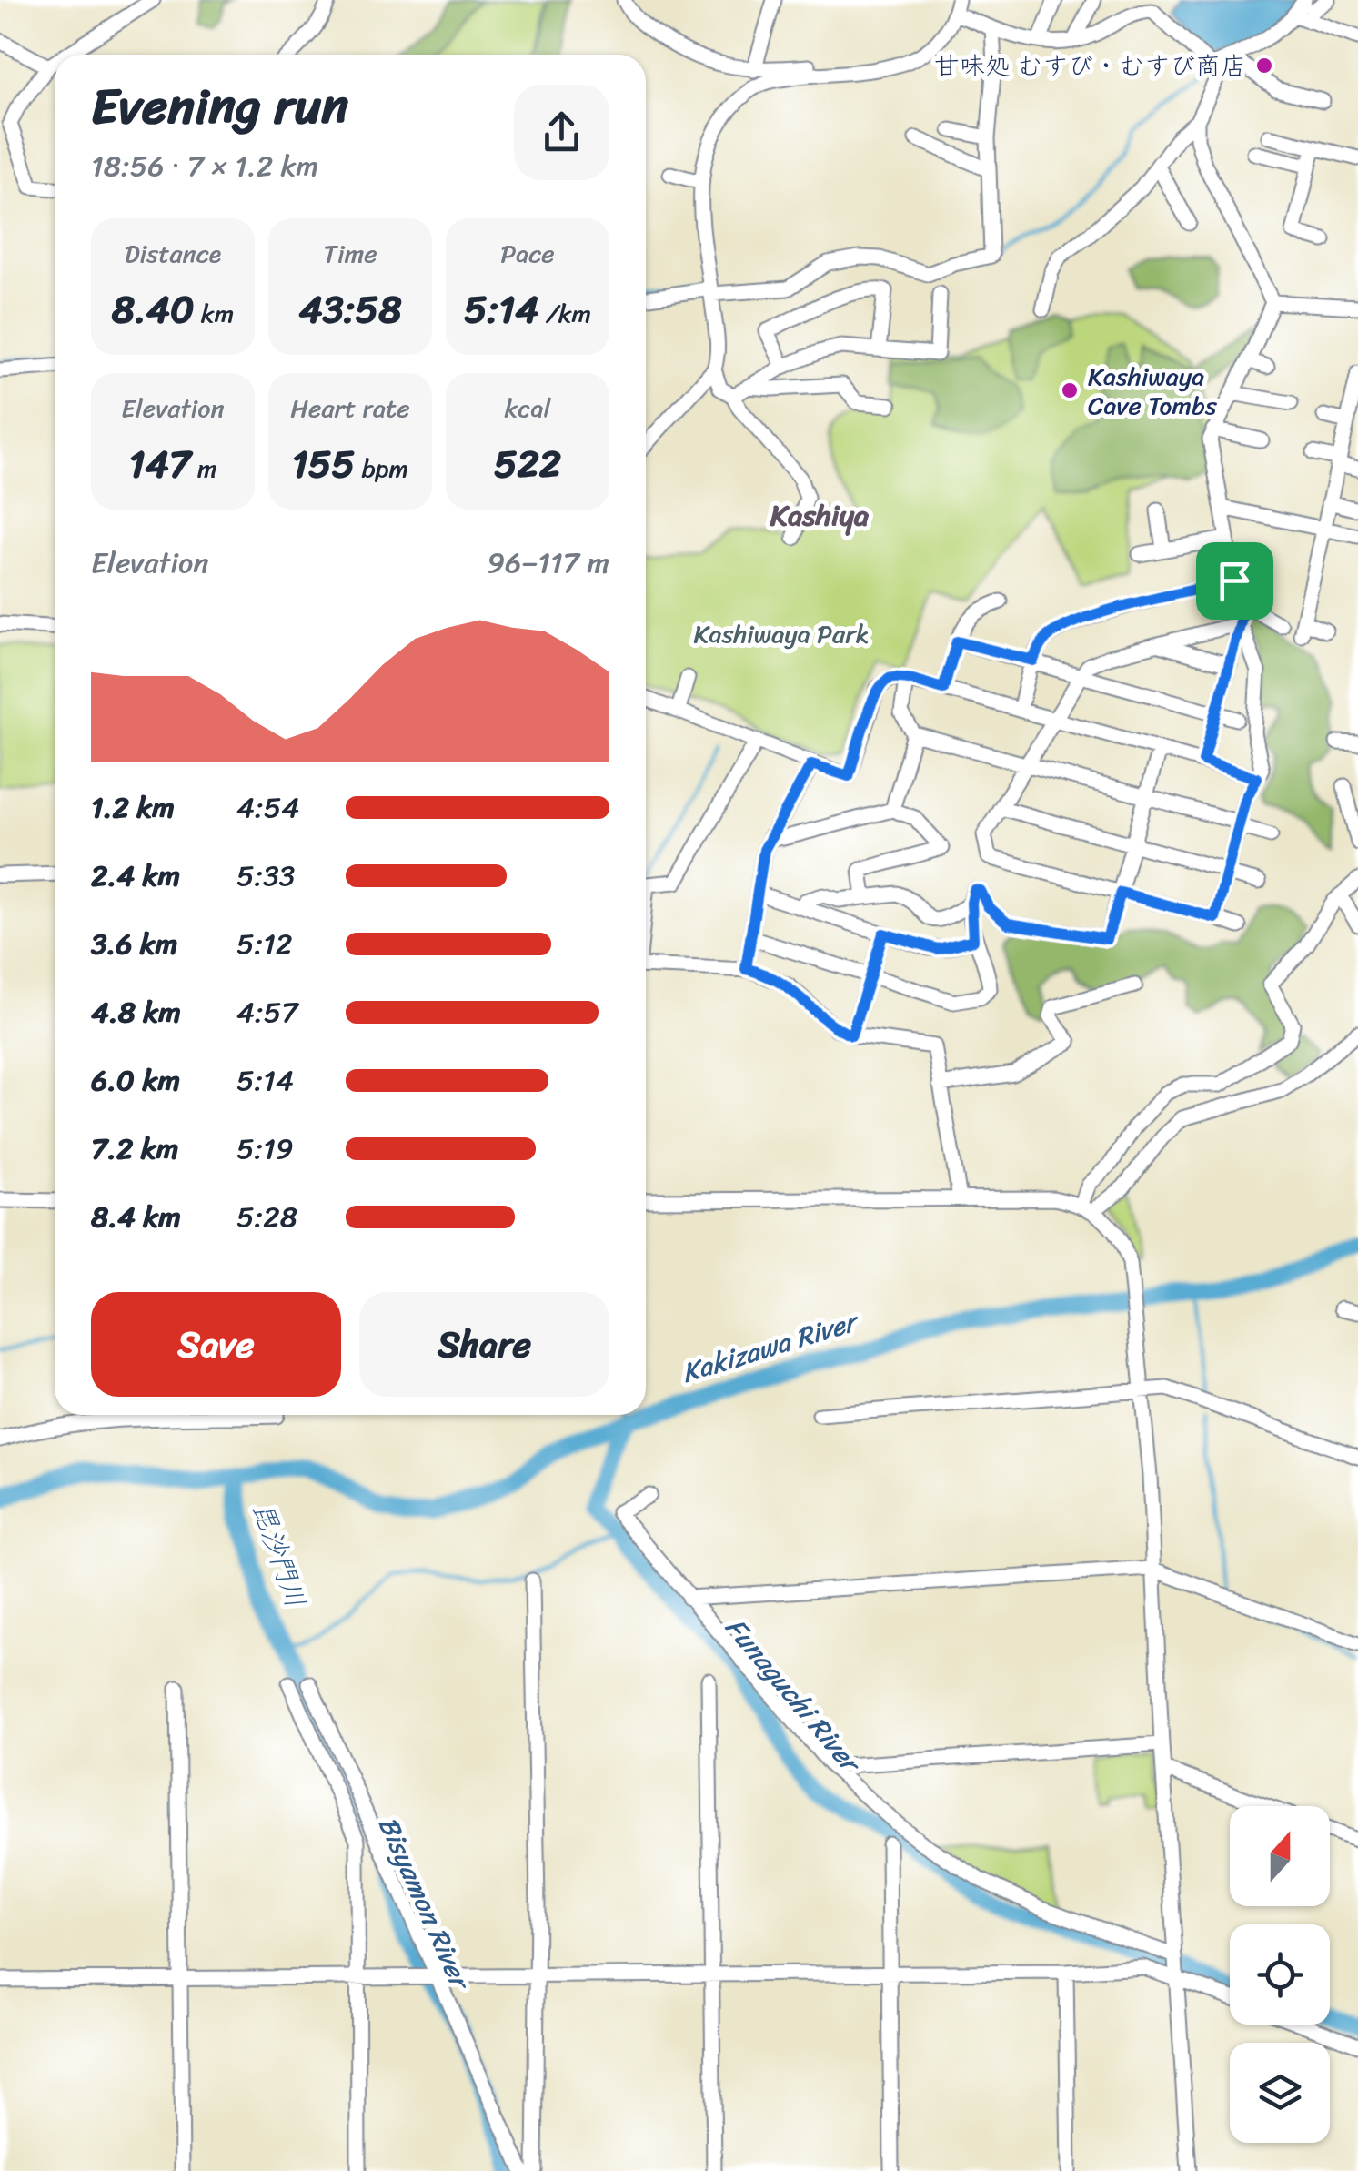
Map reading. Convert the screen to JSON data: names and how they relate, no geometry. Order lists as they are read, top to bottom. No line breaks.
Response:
{"districts":["Kashiya"],"water":["Kakizawa River","毘沙門川","Funaguchi River","Bisyamon River"],"parks":["Kashiwaya Park"],"places":["甘味処 むすび・むすび商店","Kashiwaya Cave Tombs"],"north":"top","page":{"heading":["Evening run","18:56 · 7 × 1.2 km"],"stats":[["Distance","8.40 km"],["Time","43:58"],["Pace","5:14 /km"],["Elevation","147 m"],["Heart rate","155 bpm"],["kcal","522"]],"chart":["Elevation","96–117 m"],"list":[{"name":"1.2 km","note":"4:54"},{"name":"2.4 km","note":"5:33"},{"name":"3.6 km","note":"5:12"},{"name":"4.8 km","note":"4:57"},{"name":"6.0 km","note":"5:14"},{"name":"7.2 km","note":"5:19"},{"name":"8.4 km","note":"5:28"}],"buttons":["Save","Share"]}}
